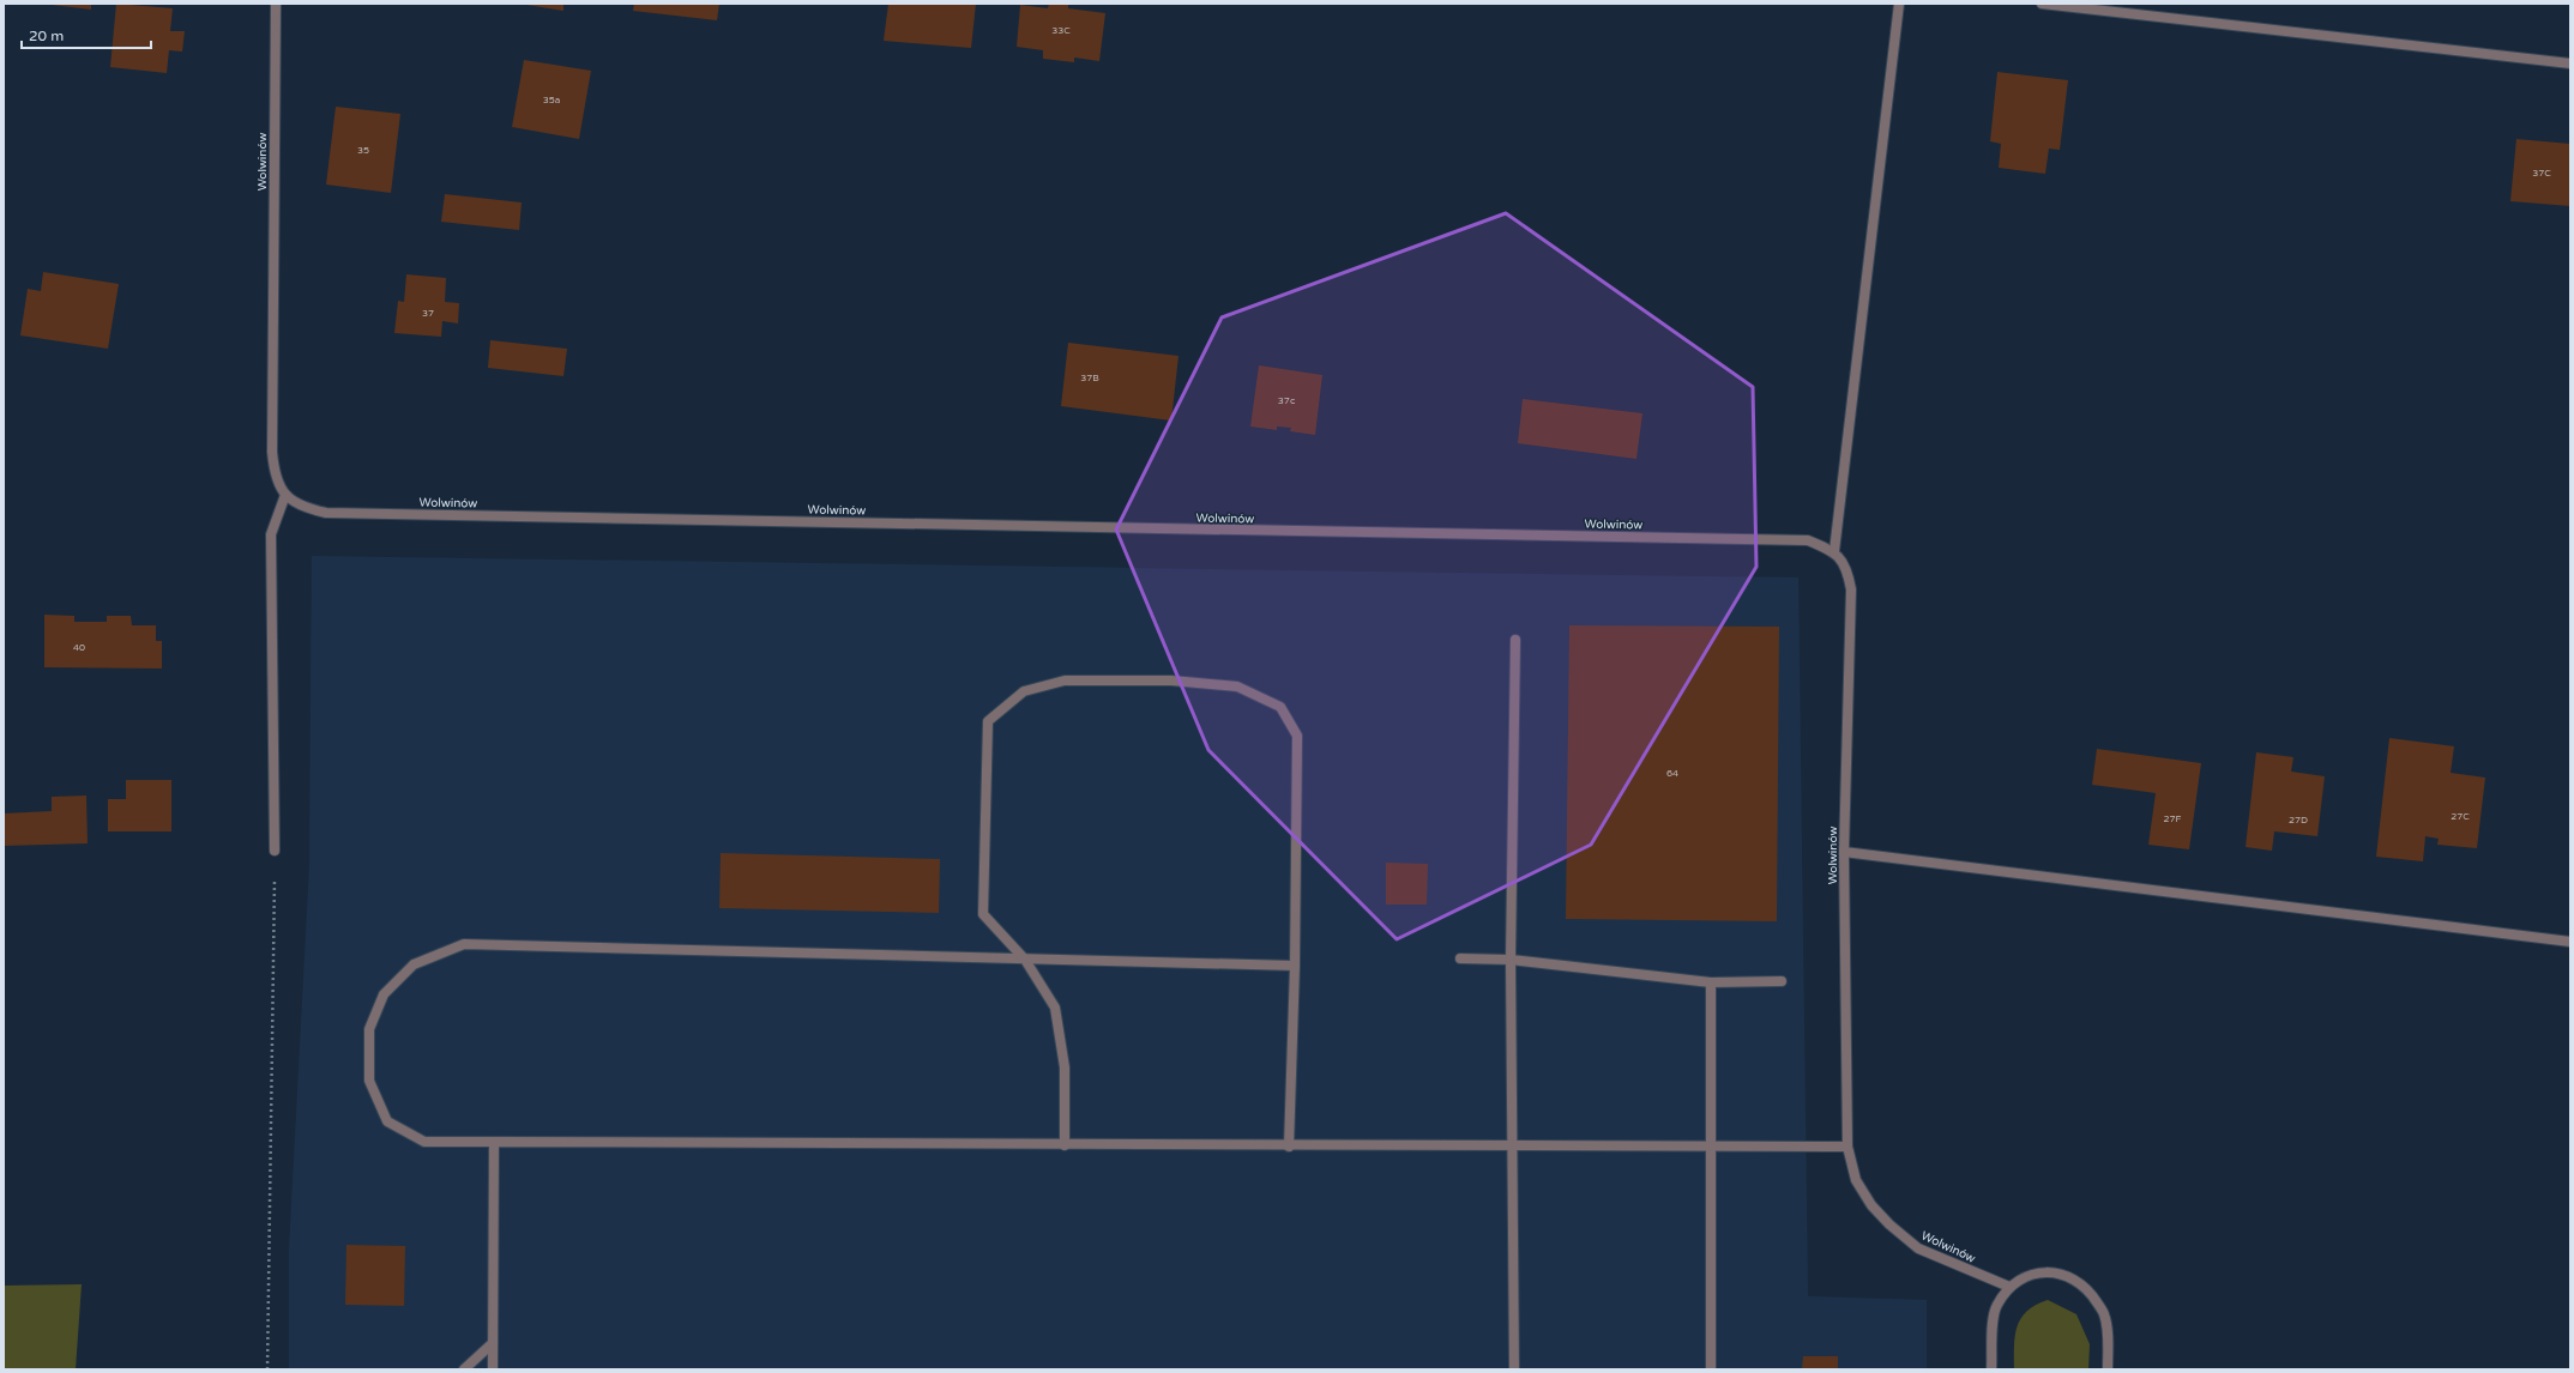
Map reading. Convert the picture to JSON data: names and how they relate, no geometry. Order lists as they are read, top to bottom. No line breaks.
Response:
{"streets":{"street":["Wolwinów"]},"house_numbers":["33C","35a","35","37C","37","37B","37c","40","64","27C","27F","27D"],"scale_bar":"20 m"}
